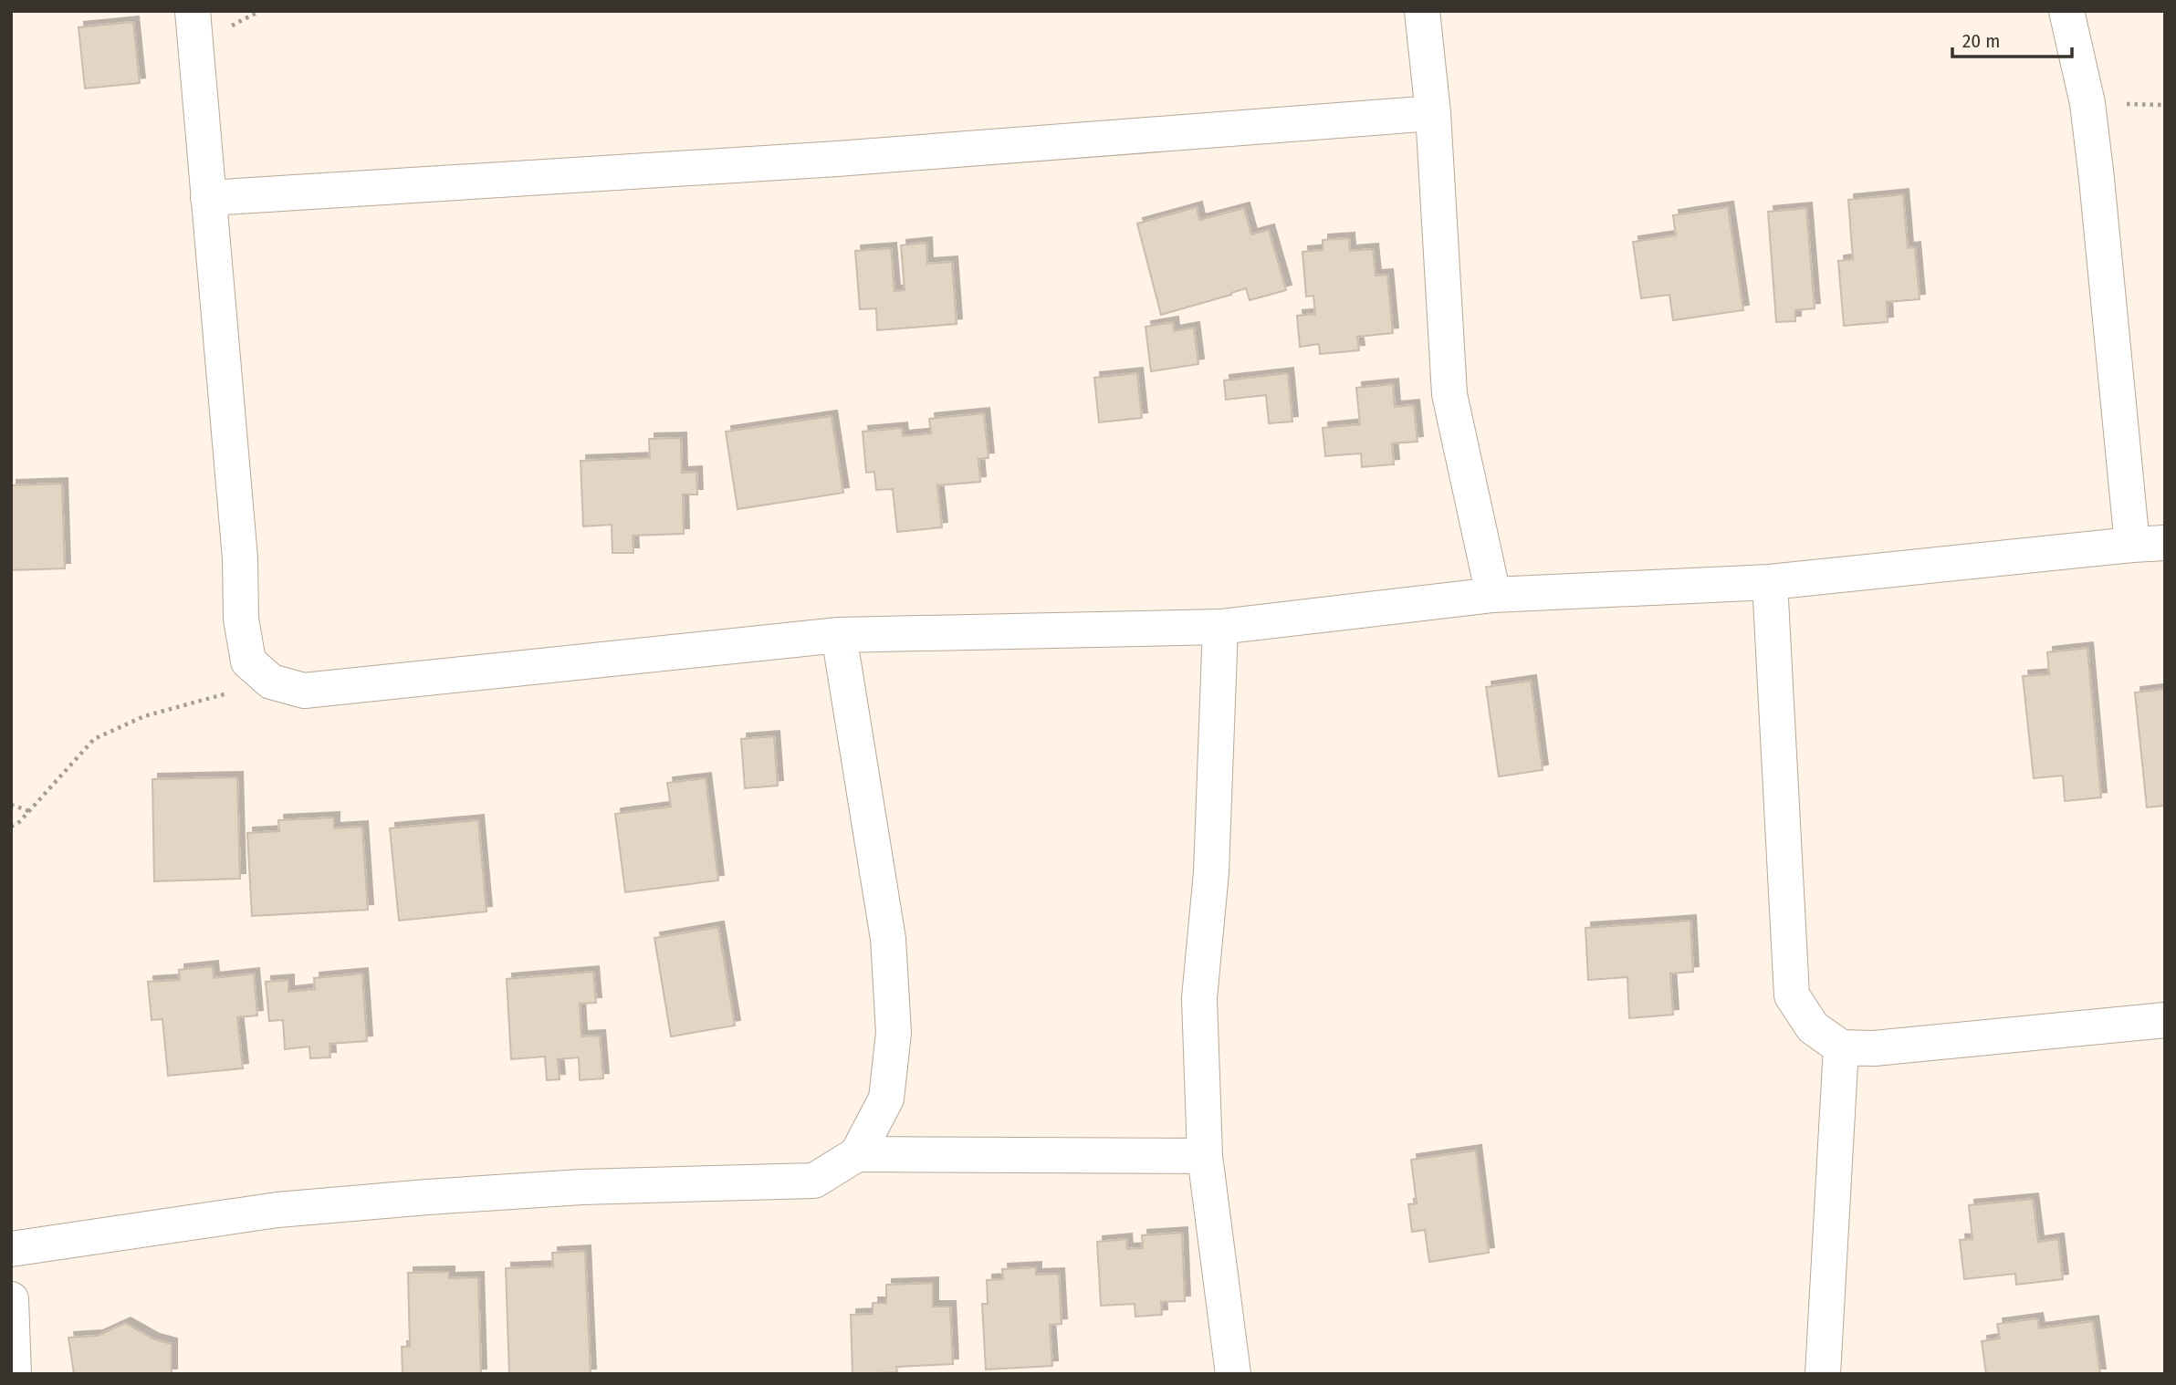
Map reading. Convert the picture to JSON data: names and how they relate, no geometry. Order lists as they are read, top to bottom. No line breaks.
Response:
{"scale_bar":"20 m"}
